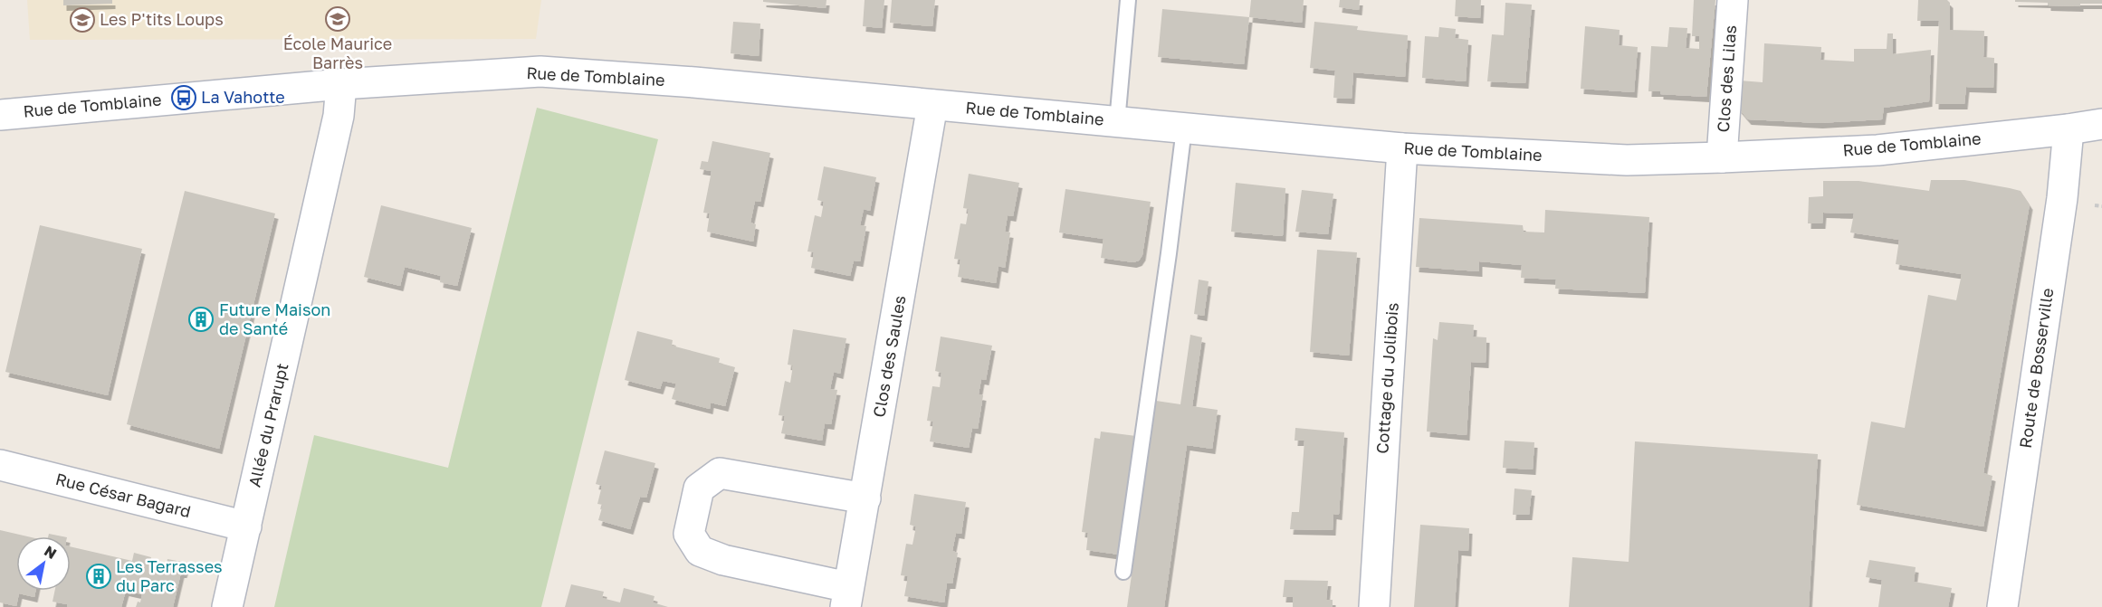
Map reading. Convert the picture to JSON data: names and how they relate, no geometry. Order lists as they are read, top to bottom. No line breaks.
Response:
{"streets":{"street":["Rue de Tomblaine","Clos des Lilas","Clos des Saules","Route de Bosserville","Cottage du Jolibois","Allée du Prarupt","Rue César Bagard"]},"crossings":[["Rue de Tomblaine","Clos des Lilas"],["Rue de Tomblaine","Clos des Saules"],["Rue de Tomblaine","Route de Bosserville"],["Rue de Tomblaine","Cottage du Jolibois"],["Rue de Tomblaine","Allée du Prarupt"],["Allée du Prarupt","Rue César Bagard"]],"places":{"school or university":["École Maurice Barrès","Les P'tits Loups"],"bus stop":["La Vahotte"],"building":["Future Maison de Santé","Les Terrasses du Parc"]},"north":"top right"}
